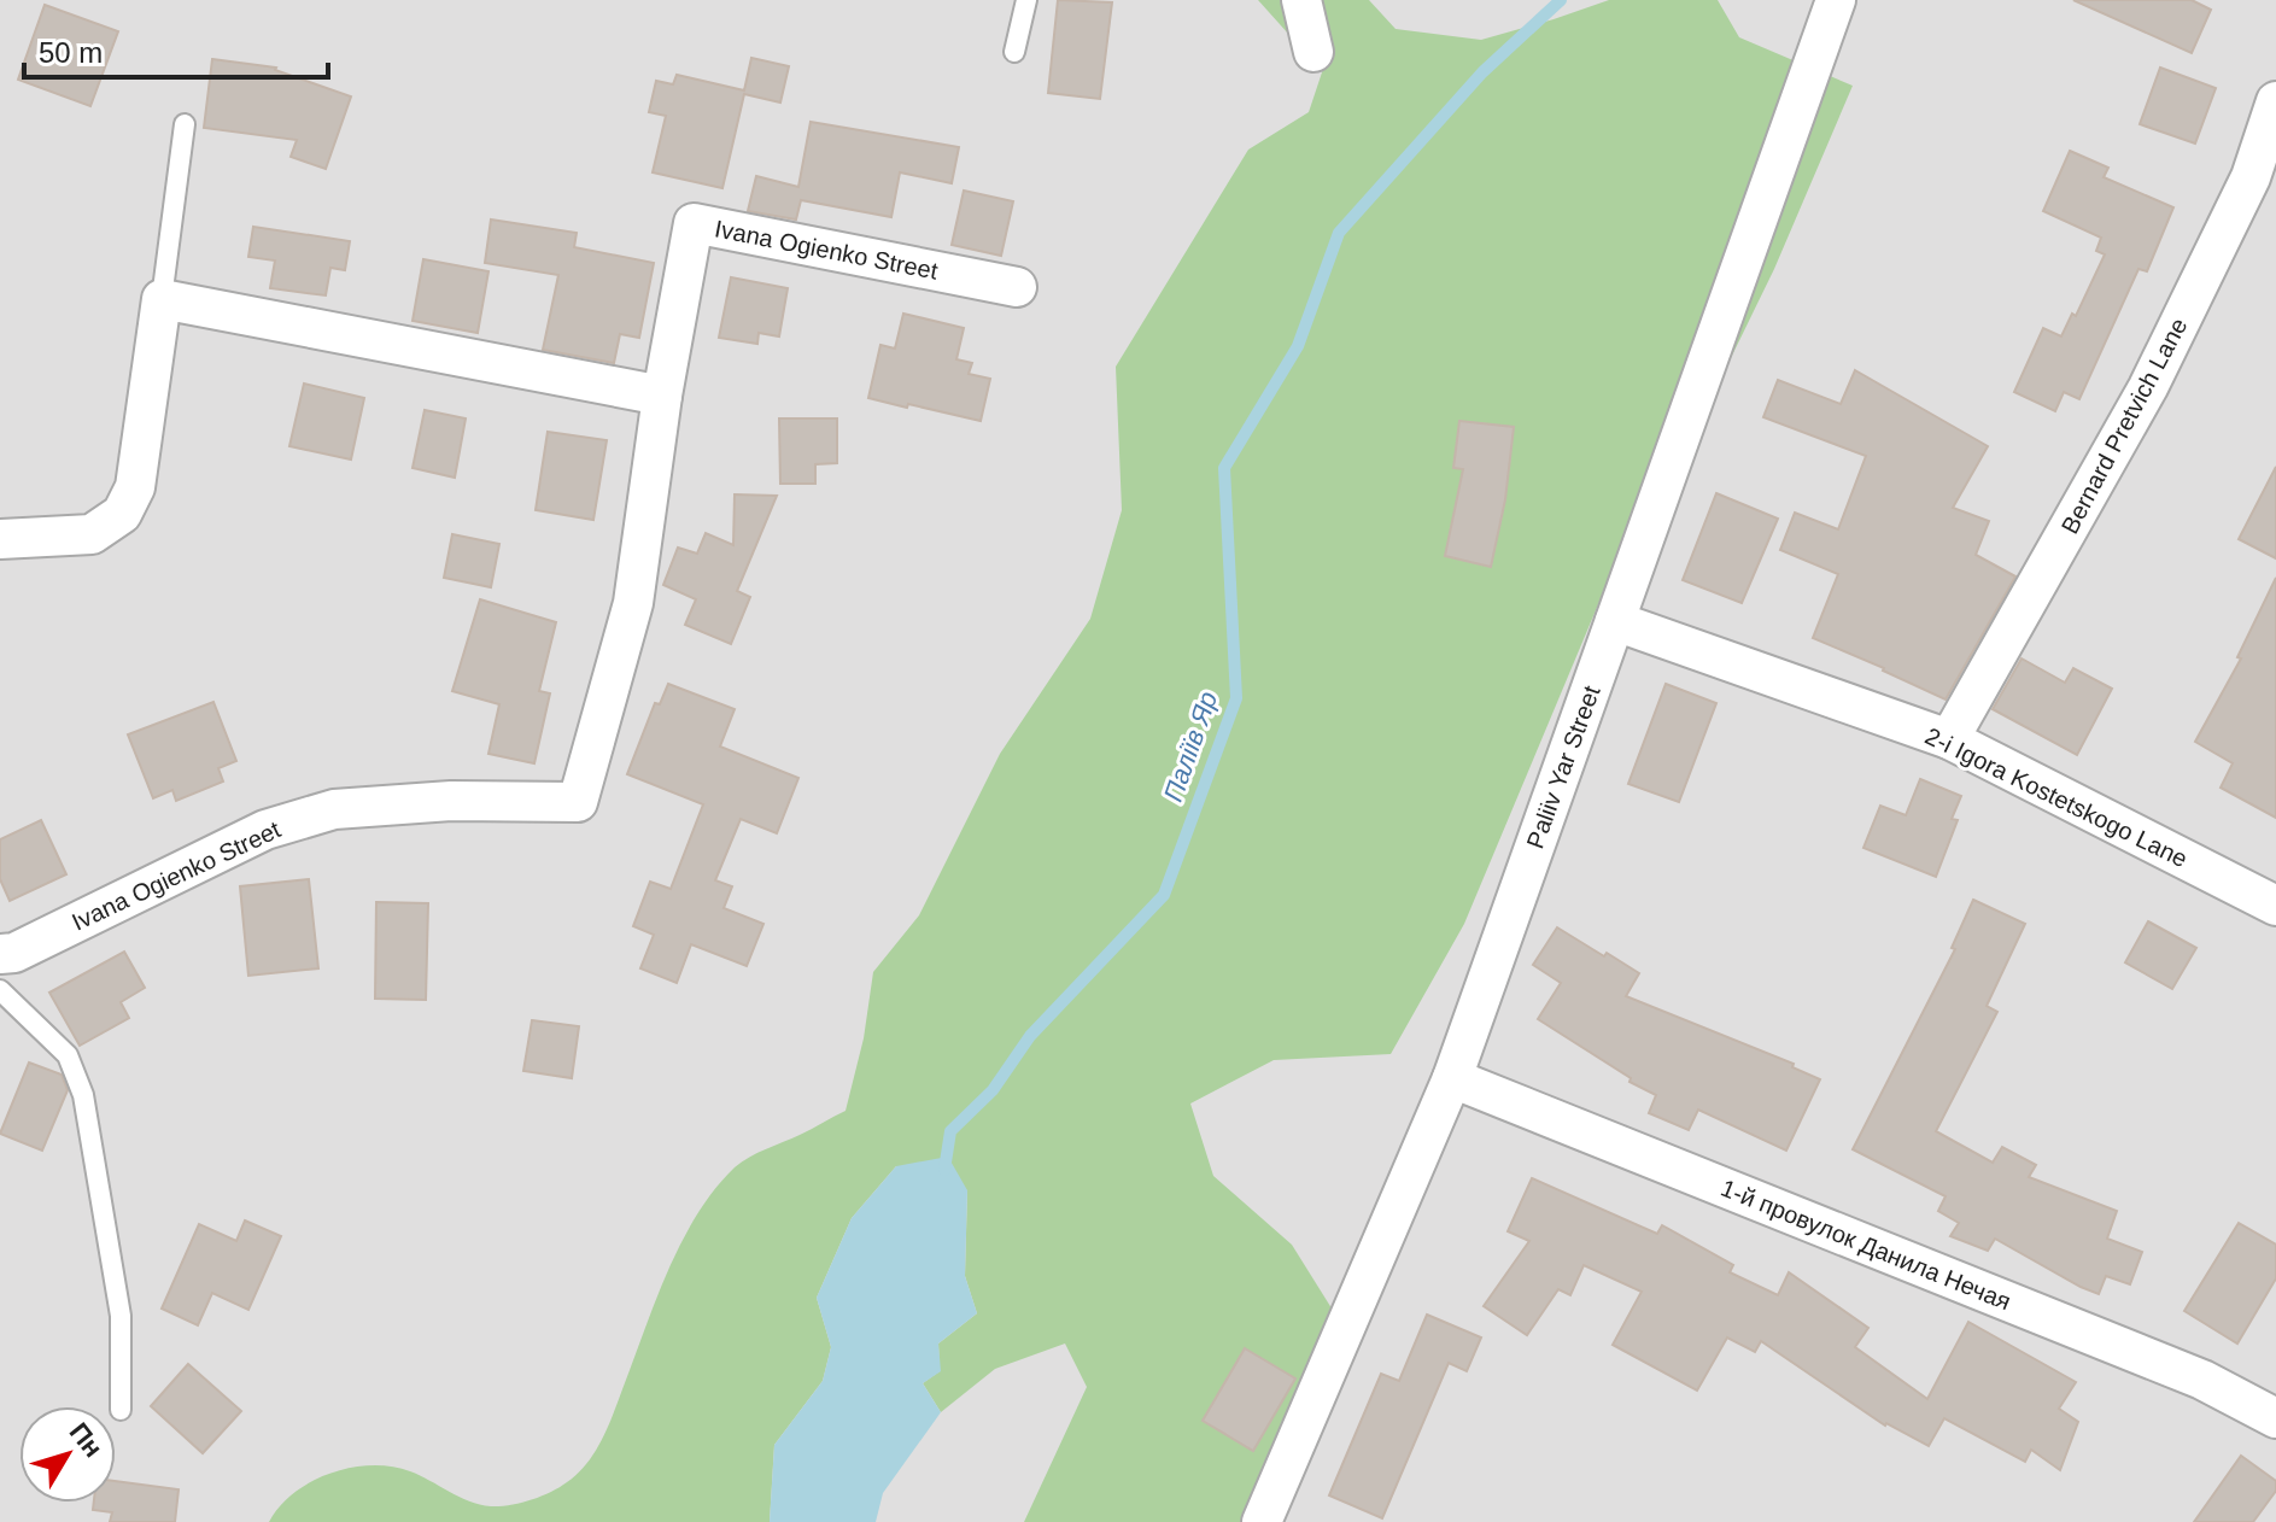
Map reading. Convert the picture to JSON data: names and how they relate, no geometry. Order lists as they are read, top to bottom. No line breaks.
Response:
{"streets":{"street":["Ivana Ogienko Street","Bernard Pretvich Lane","Paliiv Yar Street","2-i Igora Kostetskogo Lane","1-й провулок Данила Нечая"]},"crossings":[["Bernard Pretvich Lane","2-i Igora Kostetskogo Lane"],["Paliiv Yar Street","2-i Igora Kostetskogo Lane"],["Paliiv Yar Street","1-й провулок Данила Нечая"]],"water":["Паліїв Яр"],"scale_bar":"50 m","north":"top right"}
